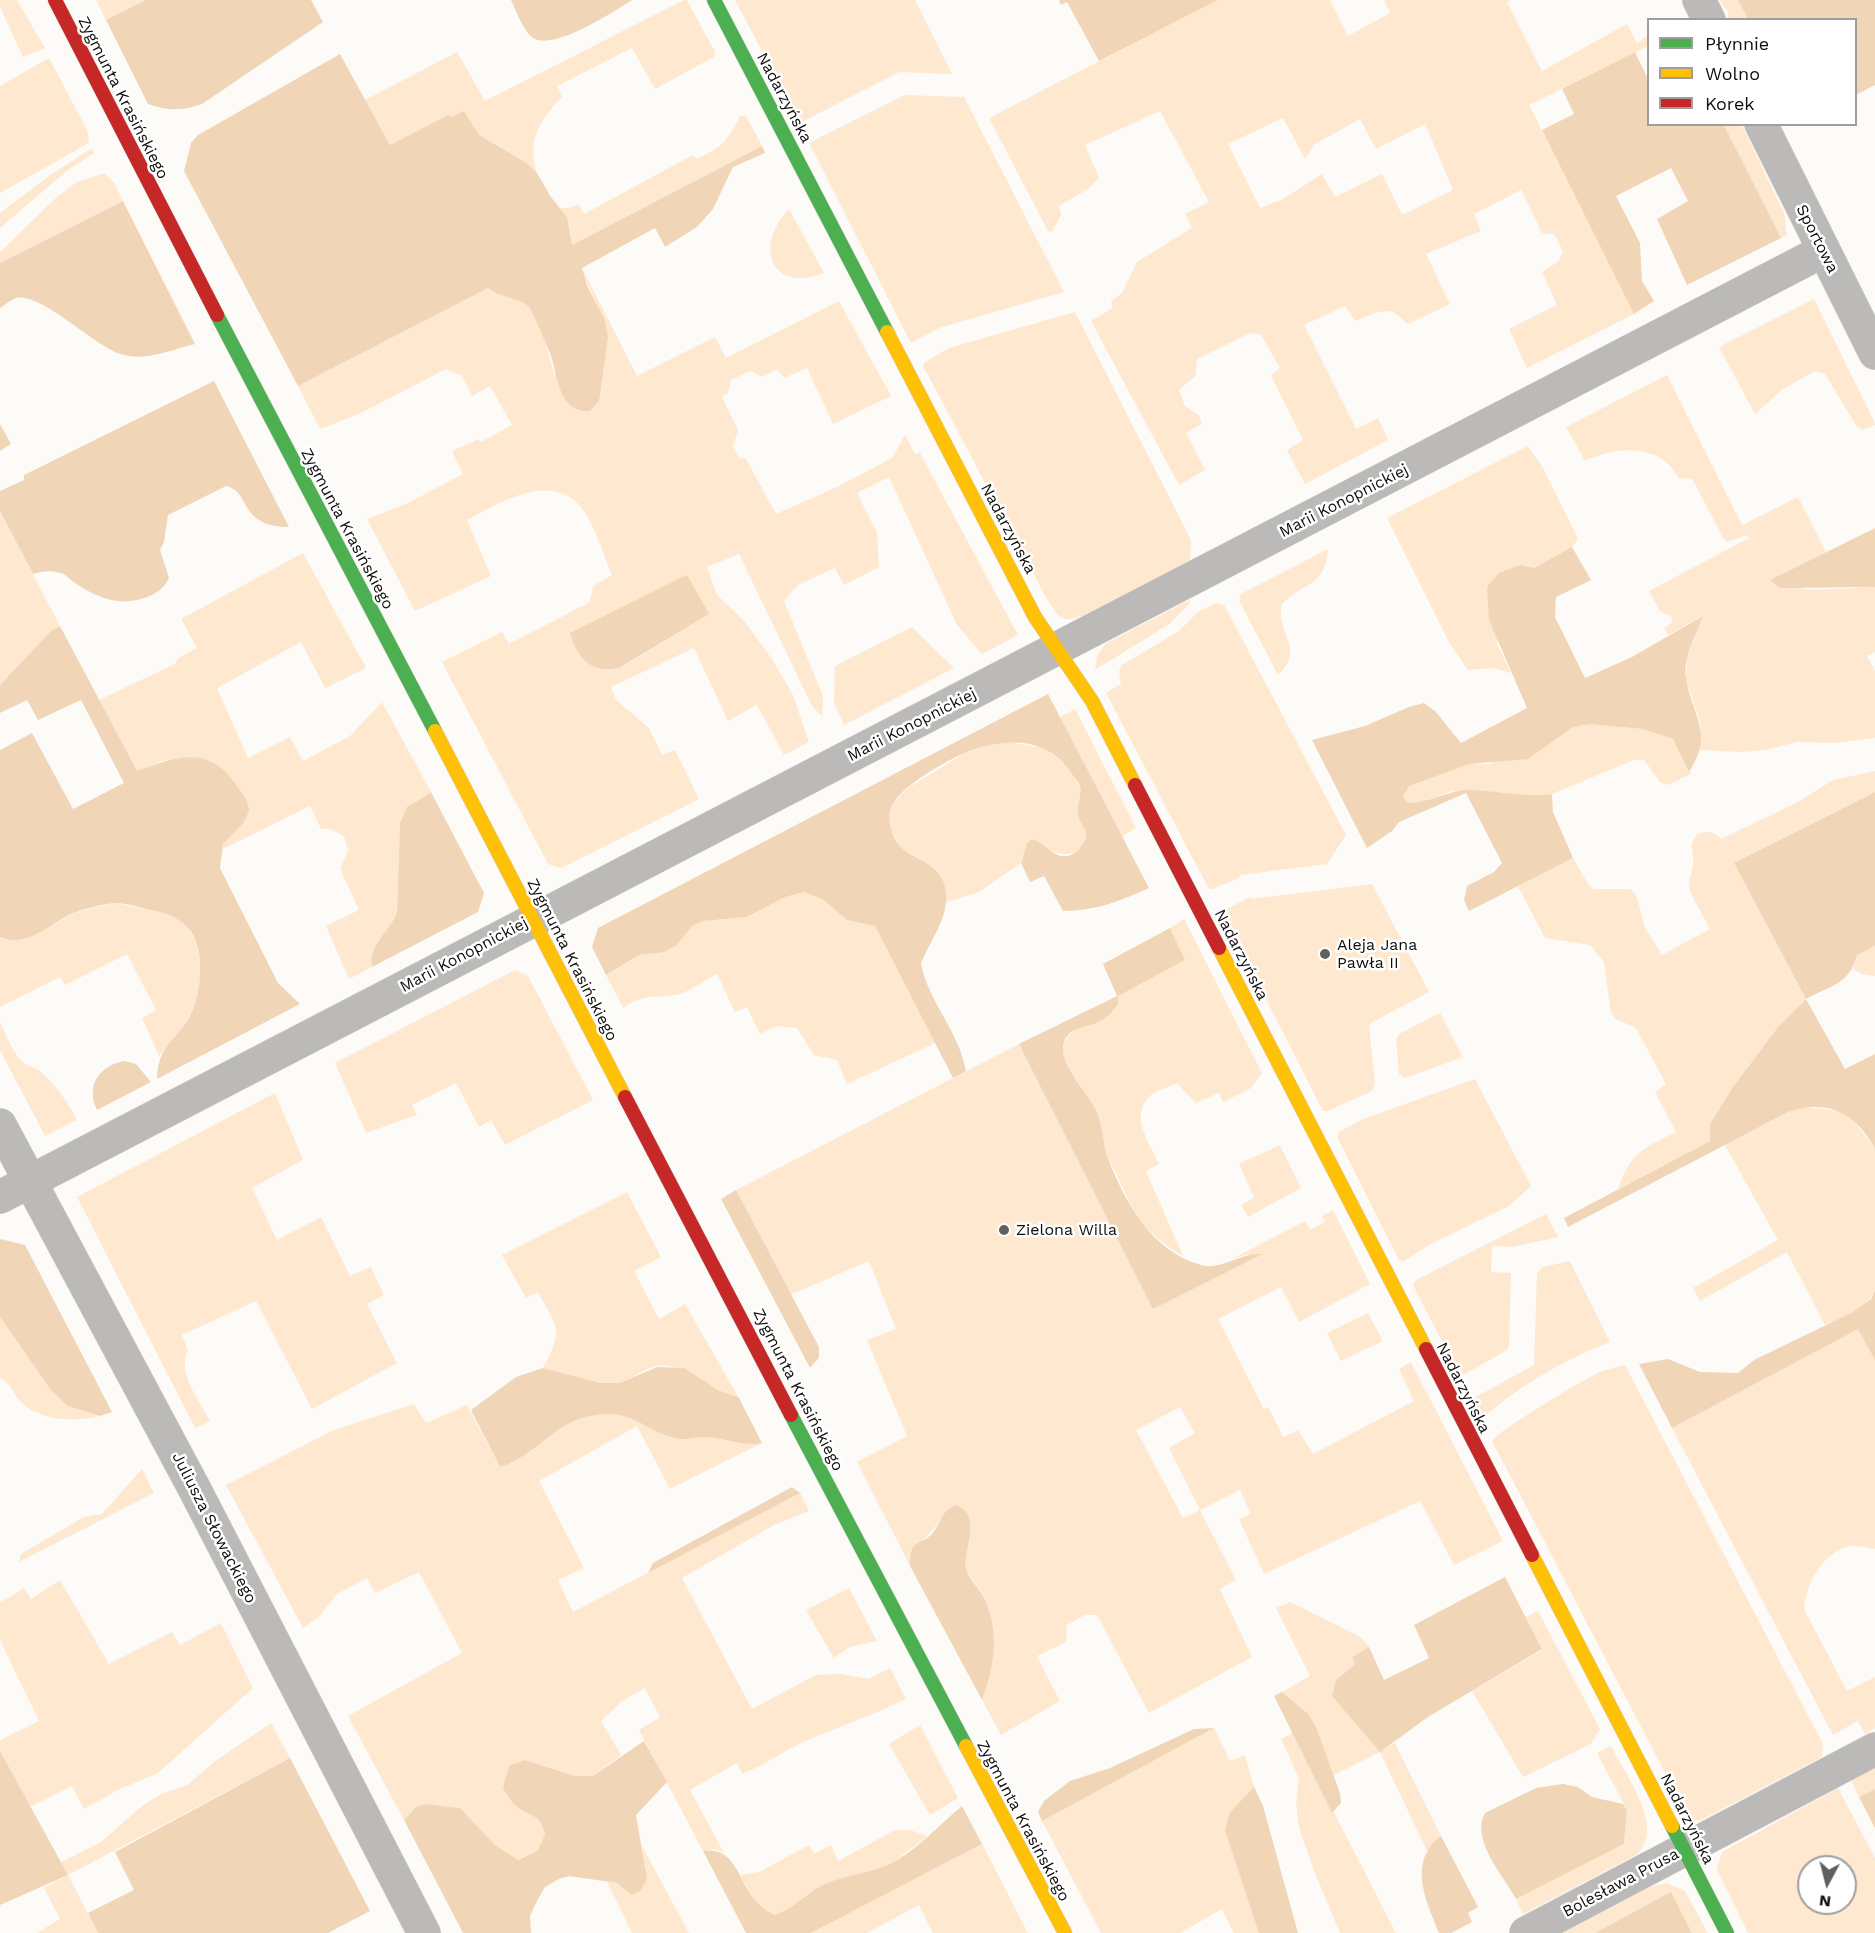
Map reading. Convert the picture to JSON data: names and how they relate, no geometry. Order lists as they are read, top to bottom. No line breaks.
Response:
{"streets":{"street":["Zygmunta Krasińskiego","Nadarzyńska","Sportowa","Marii Konopnickiej","Juliusza Słowackiego","Bolesława Prusa"]},"crossings":[["Zygmunta Krasińskiego","Marii Konopnickiej"],["Nadarzyńska","Marii Konopnickiej"],["Nadarzyńska","Bolesława Prusa"],["Sportowa","Marii Konopnickiej"],["Marii Konopnickiej","Juliusza Słowackiego"]],"places":["Aleja Jana Pawła II","Zielona Willa"],"legend":["Płynnie","Wolno","Korek"],"north":"bottom"}
